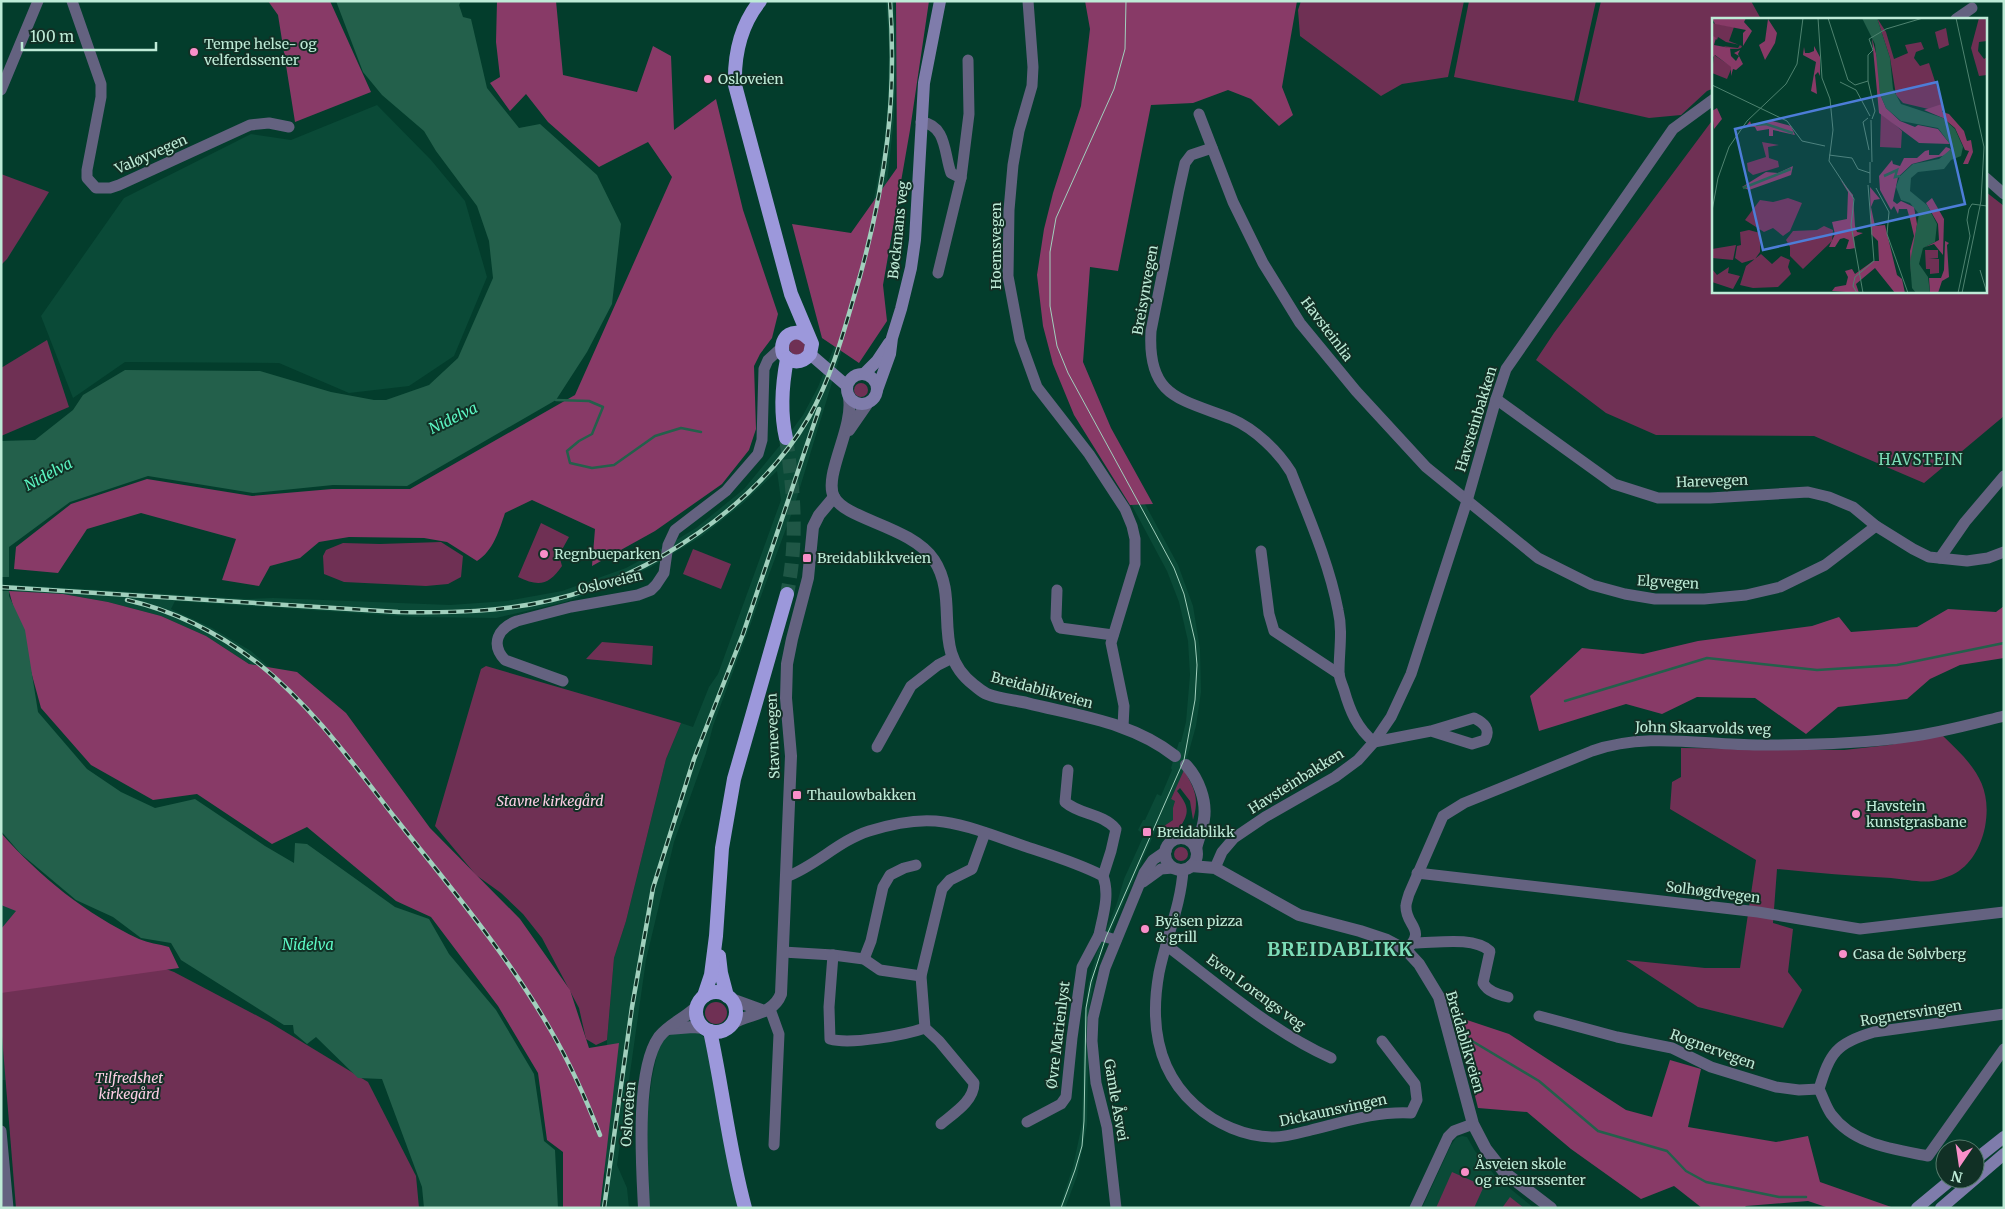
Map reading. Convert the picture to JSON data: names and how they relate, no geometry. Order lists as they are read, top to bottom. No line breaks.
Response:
{"streets":{"main road":["Bøckmans veg"],"street":["Valøyvegen","Hoemsvegen","Breisynvegen","Havsteinlia","Havsteinbakken","Harevegen","Osloveien","Elgvegen","Breidablikveien","John Skaarvolds veg","Stavnevegen","Solhøgdvegen","Even Lorengs veg","Rognersvingen","Øvre Marienlyst","Rognervegen","Gamle Åsvei","Dickaunsvingen"]},"crossings":[["Hoemsvegen","Breidablikveien"],["Breisynvegen","Havsteinlia"],["Breisynvegen","Havsteinbakken"],["Havsteinlia","Havsteinbakken"],["Havsteinlia","Elgvegen"],["Havsteinbakken","Harevegen"],["Havsteinbakken","Elgvegen"],["Havsteinbakken","Breidablikveien"],["Harevegen","Elgvegen"],["Breidablikveien","John Skaarvolds veg"],["Breidablikveien","Stavnevegen"],["Breidablikveien","Gamle Åsvei"],["Breidablikveien","Dickaunsvingen"],["John Skaarvolds veg","Solhøgdvegen"],["Even Lorengs veg","Dickaunsvingen"],["Rognersvingen","Rognervegen"],["Gamle Åsvei","Dickaunsvingen"]],"districts":["HAVSTEIN","BREIDABLIKK"],"water":["Nidelva"],"parks":["Stavne kirkegård","Tilfredshet kirkegård"],"places":{"other":["Tempe helse- og velferdssenter","Osloveien","Regnbueparken","Havstein kunstgrasbane","Byåsen pizza & grill","Casa de Sølvberg","Åsveien skole og ressurssenter"],"transit":["Breidablikkveien","Thaulowbakken","Breidablikk"]},"scale_bar":"100 m","north":"bottom"}
